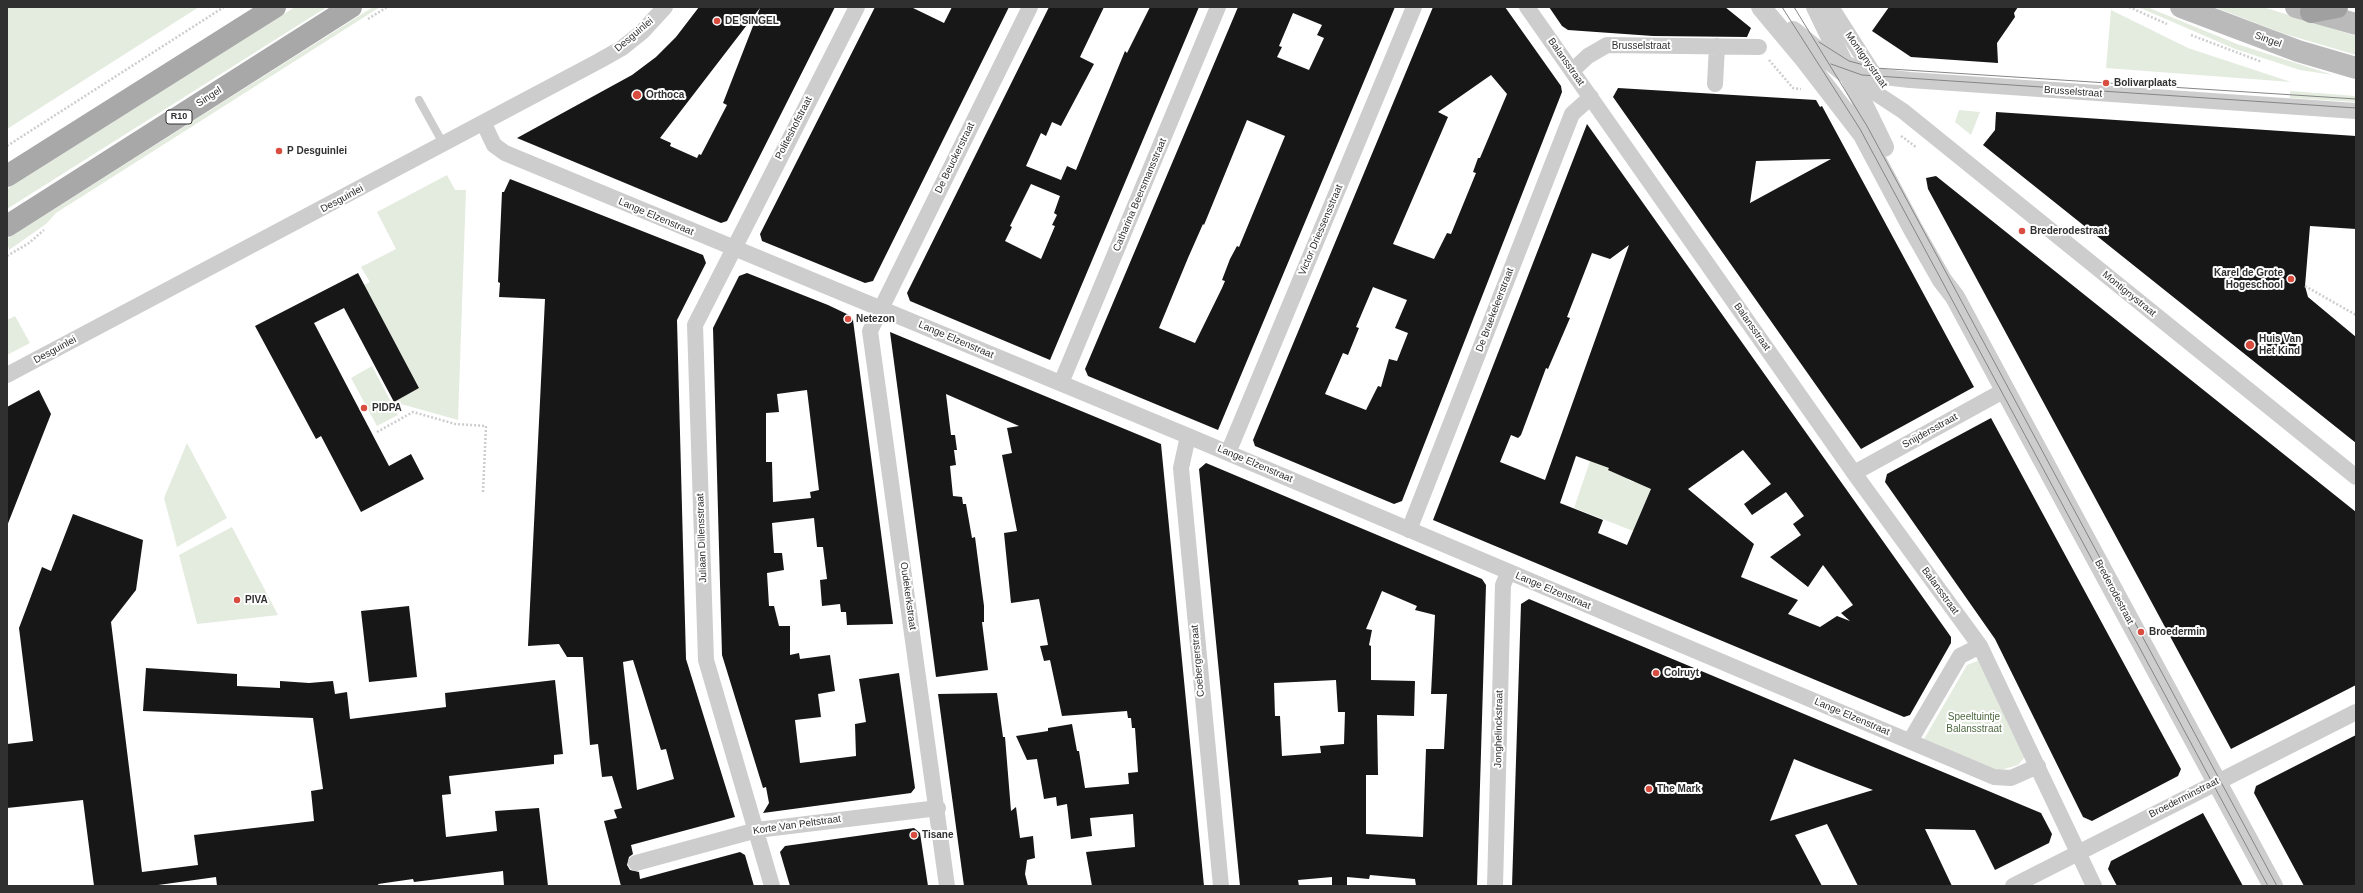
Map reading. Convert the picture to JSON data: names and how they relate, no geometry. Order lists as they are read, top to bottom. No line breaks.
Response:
{"streets":{"main road":["Singel","R10"],"street":["Desguinlei","Brusselstraat","Montignystraat","Balansstraat","Politeshofstraat","De Beuckerstraat","Catharina Beersmansstraat","Lange Elzenstraat","Victor Driessensstraat","De Braekeleerstraat","Snijdersstraat","Juliaan Dillensstraat","Brederodestraat","Oudekerkstraat","Coebergerstraat","Jonghelinckstraat","Broederminstraat","Korte Van Peltstraat"]},"crossings":[["Desguinlei","Lange Elzenstraat"],["Brusselstraat","Montignystraat"],["Brusselstraat","Balansstraat"],["Brusselstraat","Brederodestraat"],["Montignystraat","Brederodestraat"],["Balansstraat","Lange Elzenstraat"],["Balansstraat","De Braekeleerstraat"],["Balansstraat","Snijdersstraat"],["Balansstraat","Broederminstraat"],["Politeshofstraat","Lange Elzenstraat"],["Politeshofstraat","Juliaan Dillensstraat"],["De Beuckerstraat","Lange Elzenstraat"],["De Beuckerstraat","Oudekerkstraat"],["Catharina Beersmansstraat","Lange Elzenstraat"],["Lange Elzenstraat","Victor Driessensstraat"],["Lange Elzenstraat","De Braekeleerstraat"],["Lange Elzenstraat","Juliaan Dillensstraat"],["Lange Elzenstraat","Oudekerkstraat"],["Lange Elzenstraat","Coebergerstraat"],["Lange Elzenstraat","Jonghelinckstraat"],["Snijdersstraat","Brederodestraat"],["Juliaan Dillensstraat","Korte Van Peltstraat"],["Brederodestraat","Broederminstraat"],["Oudekerkstraat","Korte Van Peltstraat"]],"parks":["Speeltuintje Balansstraat"],"places":["DE SINGEL","Bolivarplaats","Orthoca","P Desguinlei","Brederodestraat","Karel de Grote Hogeschool","Netezon","Huis Van Het Kind","PIDPA","PIVA","Broedermin","Colruyt","The Mark","Tisane"]}
